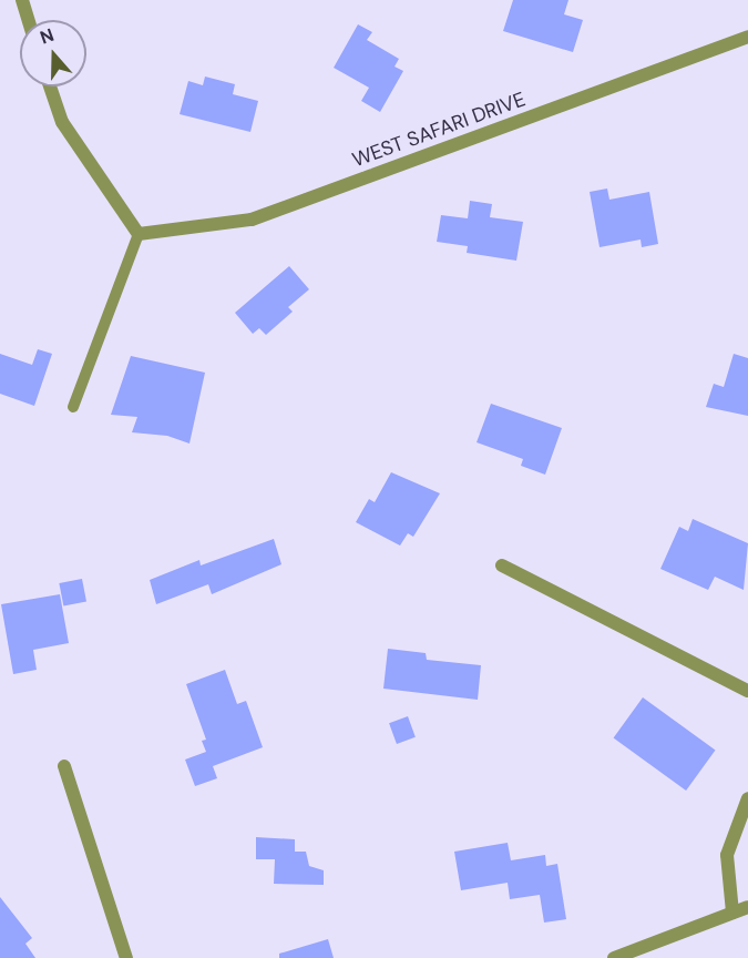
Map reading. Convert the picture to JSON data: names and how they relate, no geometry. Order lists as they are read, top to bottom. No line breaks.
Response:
{"streets":{"street":["WEST SAFARI DRIVE"]},"north":"top"}
